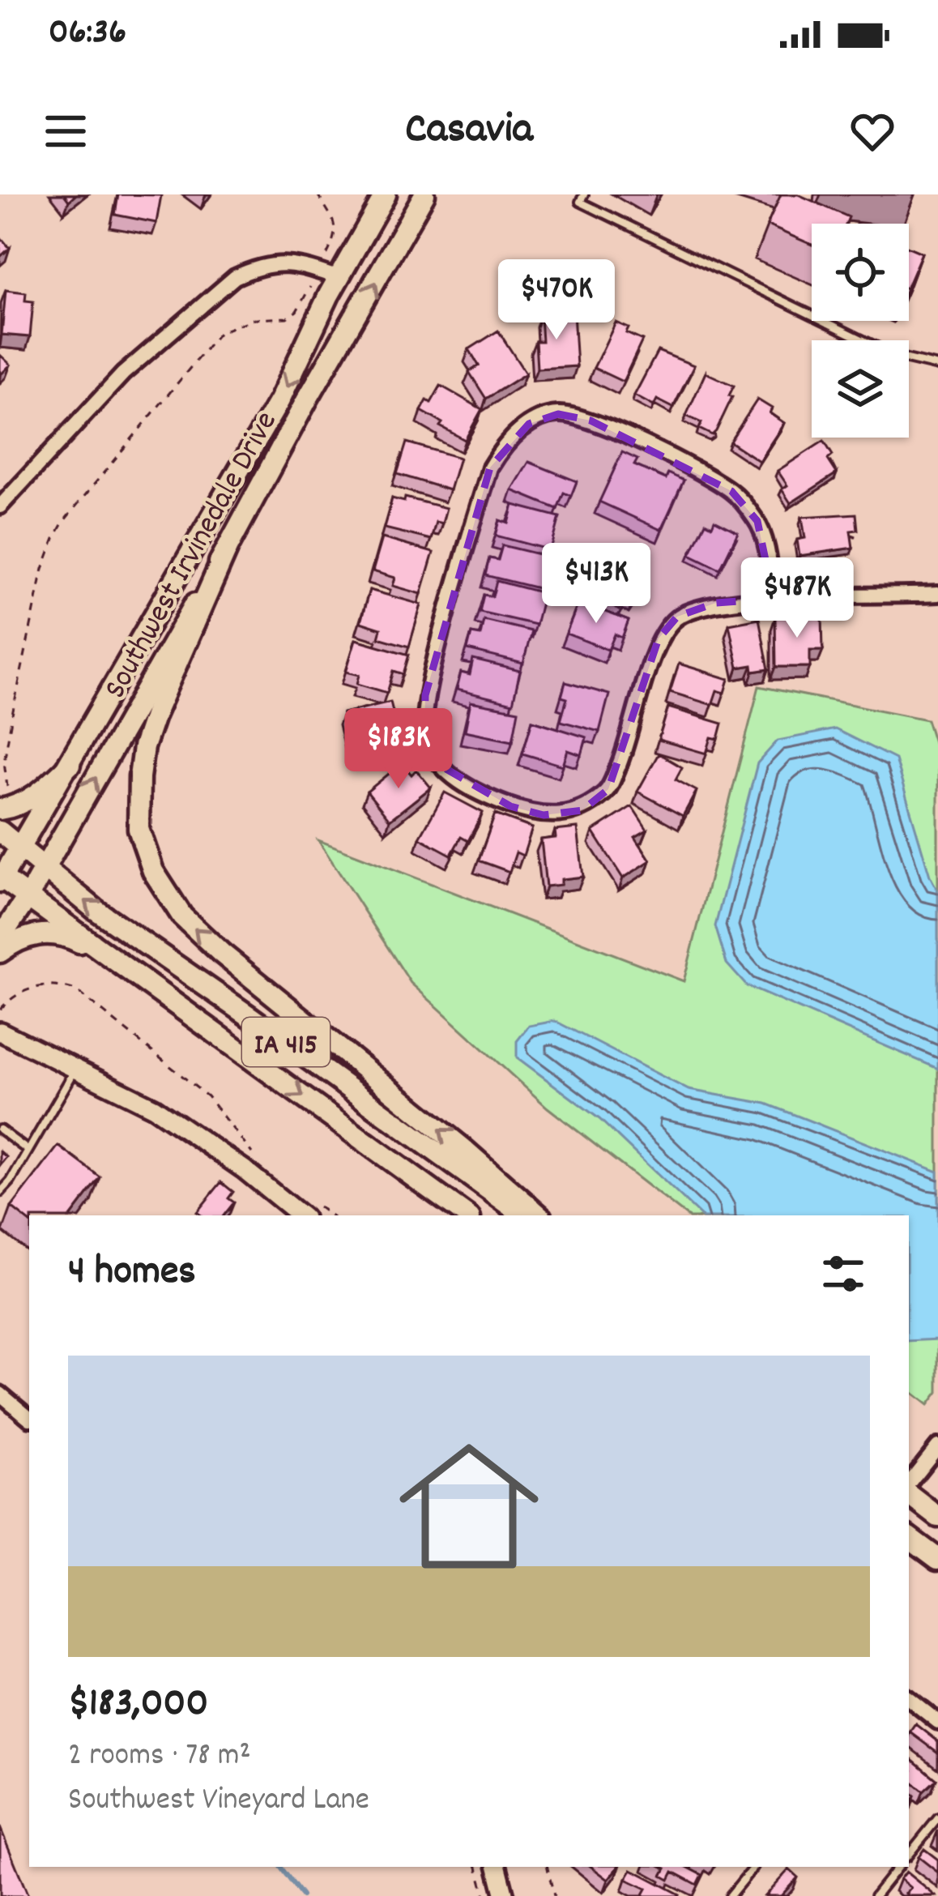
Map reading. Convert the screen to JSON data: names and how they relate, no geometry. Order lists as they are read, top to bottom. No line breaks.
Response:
{"streets":{"main road":["Southwest Irvinedale Drive","IA 415"]},"crossings":[["Southwest Irvinedale Drive","IA 415"]],"page":{"status":"06:36","header":"Casavia","price":["$470K","$413K","$487K","$183K"],"heading":"4 homes","list":[{"name":"$183,000","note":"2 rooms · 78 m² · Southwest Vineyard Lane"}]}}
